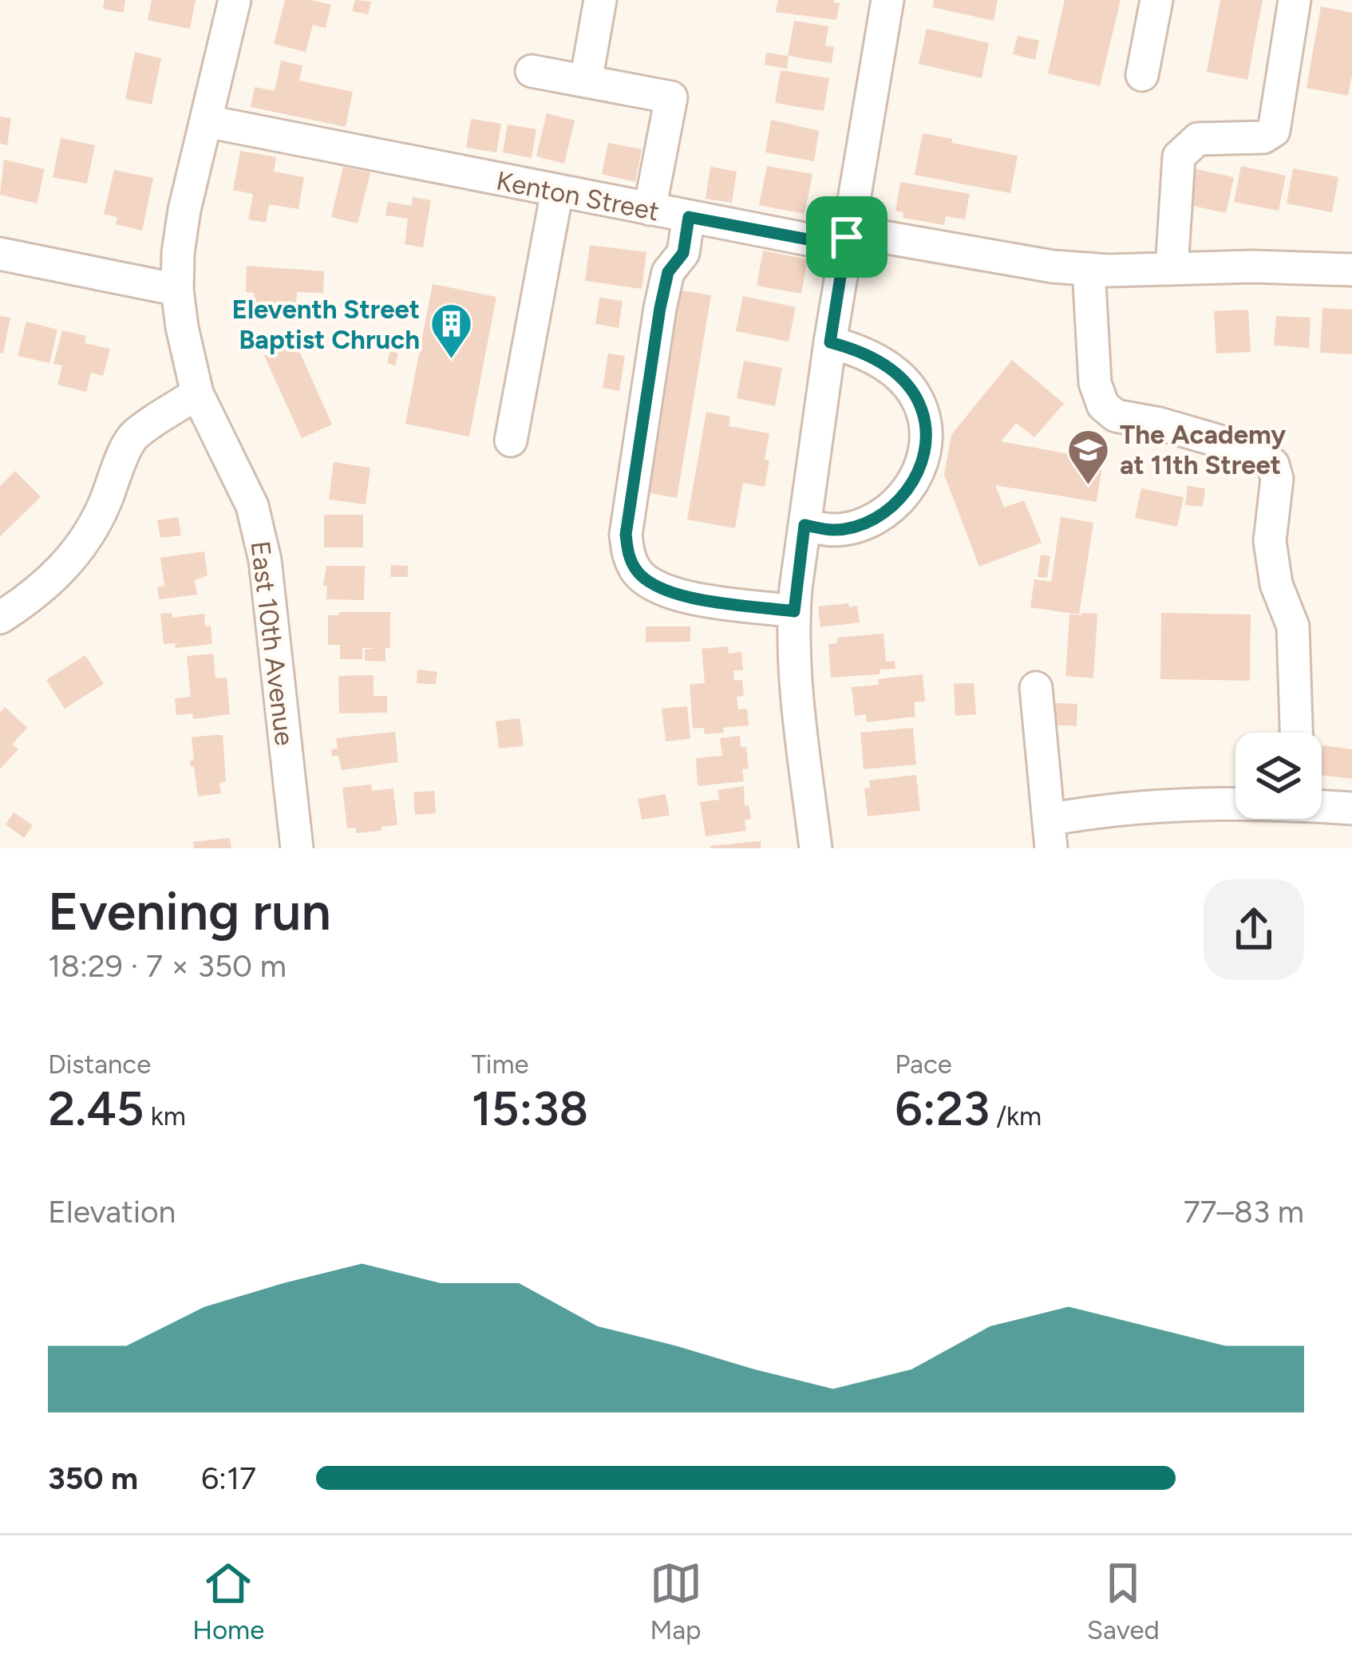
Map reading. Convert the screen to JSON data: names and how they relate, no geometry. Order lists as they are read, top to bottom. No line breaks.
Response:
{"streets":{"street":["Kenton Street","East 10th Avenue"]},"crossings":[["Kenton Street","East 10th Avenue"]],"places":{"building":["Eleventh Street Baptist Chruch"],"school or university":["The Academy at 11th Street"]},"page":{"heading":["Evening run","18:29 · 7 × 350 m"],"stats":[["Distance","2.45 km"],["Time","15:38"],["Pace","6:23 /km"]],"chart":["Elevation","77–83 m"],"list":[{"name":"350 m","note":"6:17"}],"tabs":["Home","Map","Saved"]}}
